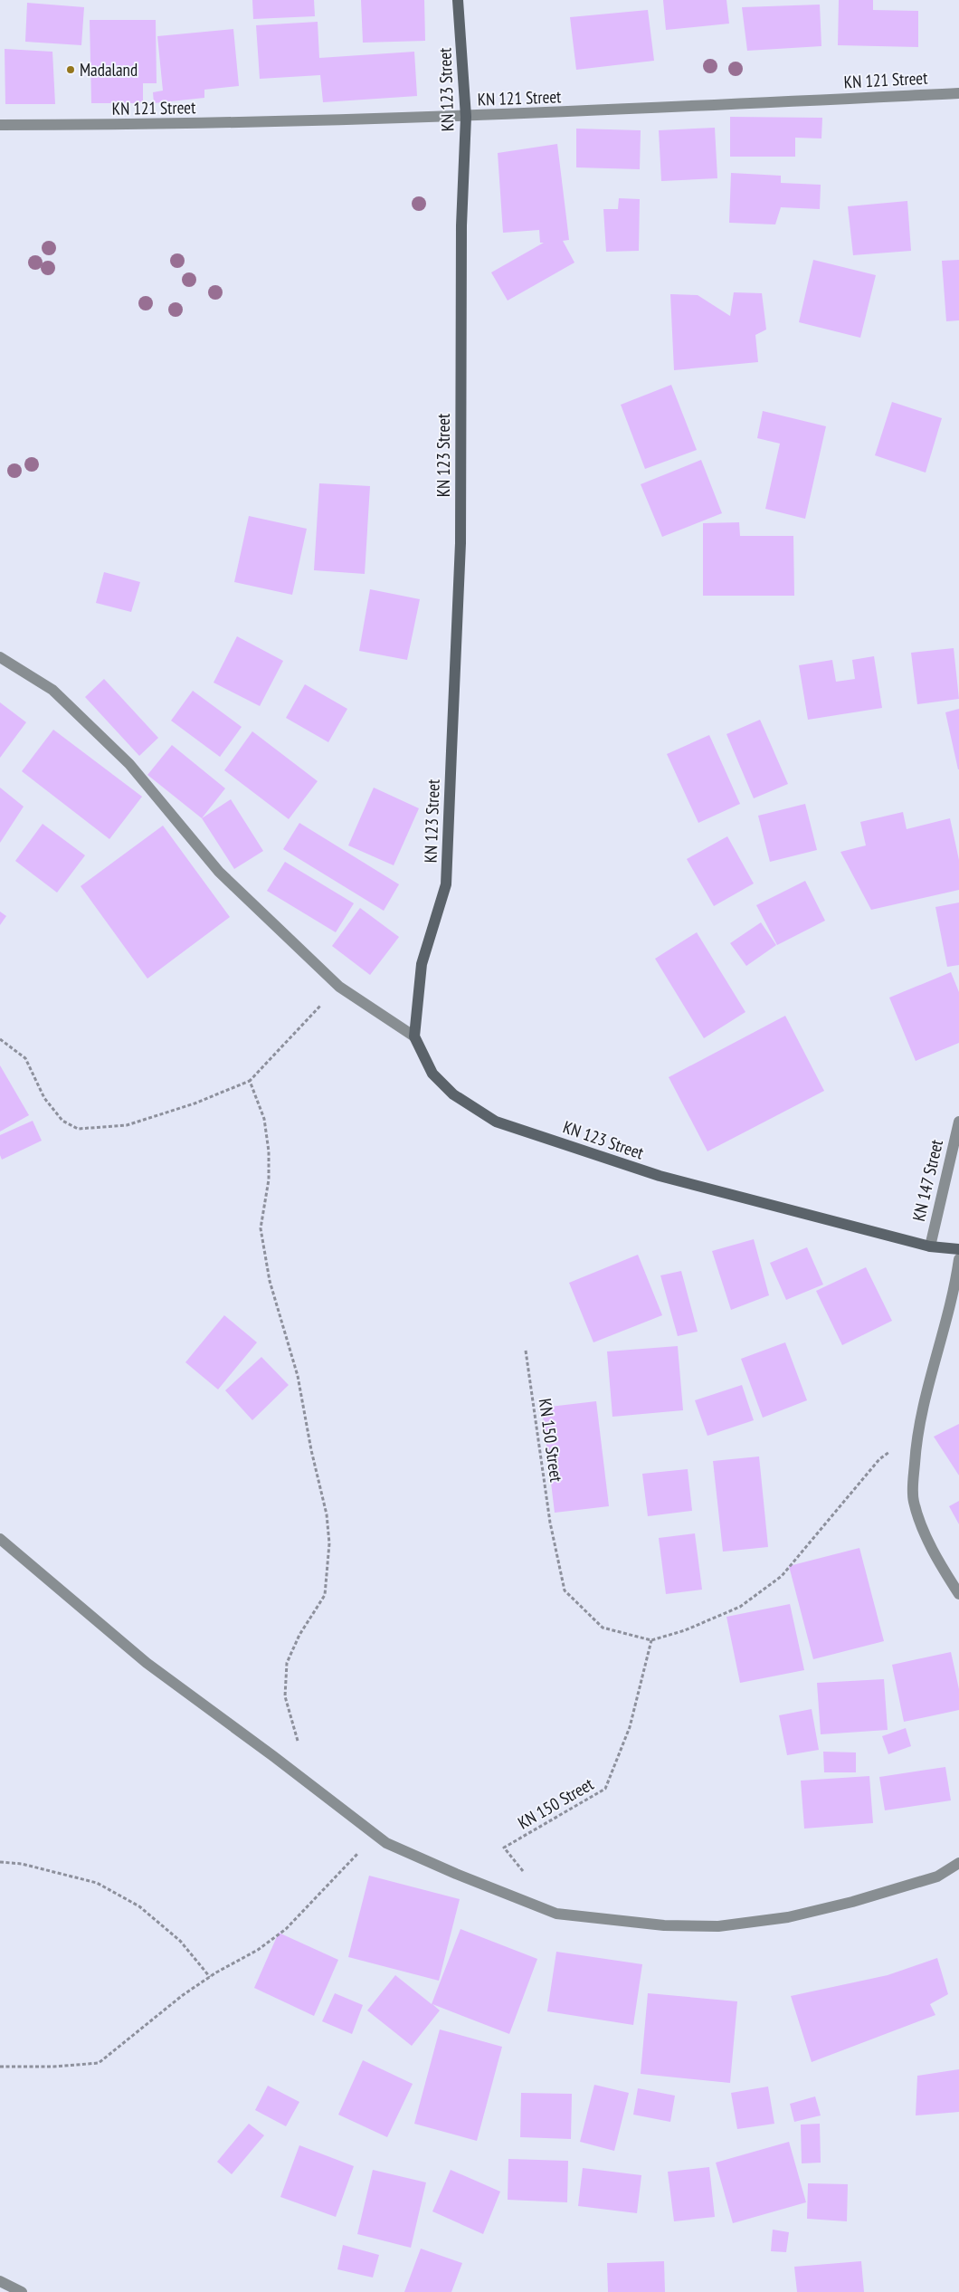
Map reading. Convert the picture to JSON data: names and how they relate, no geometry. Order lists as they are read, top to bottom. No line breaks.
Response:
{"streets":{"main road":["KN 123 Street"],"street":["KN 121 Street","KN 147 Street"],"path":["KN 150 Street"]},"crossings":[["KN 121 Street","KN 123 Street"],["KN 123 Street","KN 147 Street"]],"places":["Madaland"]}
